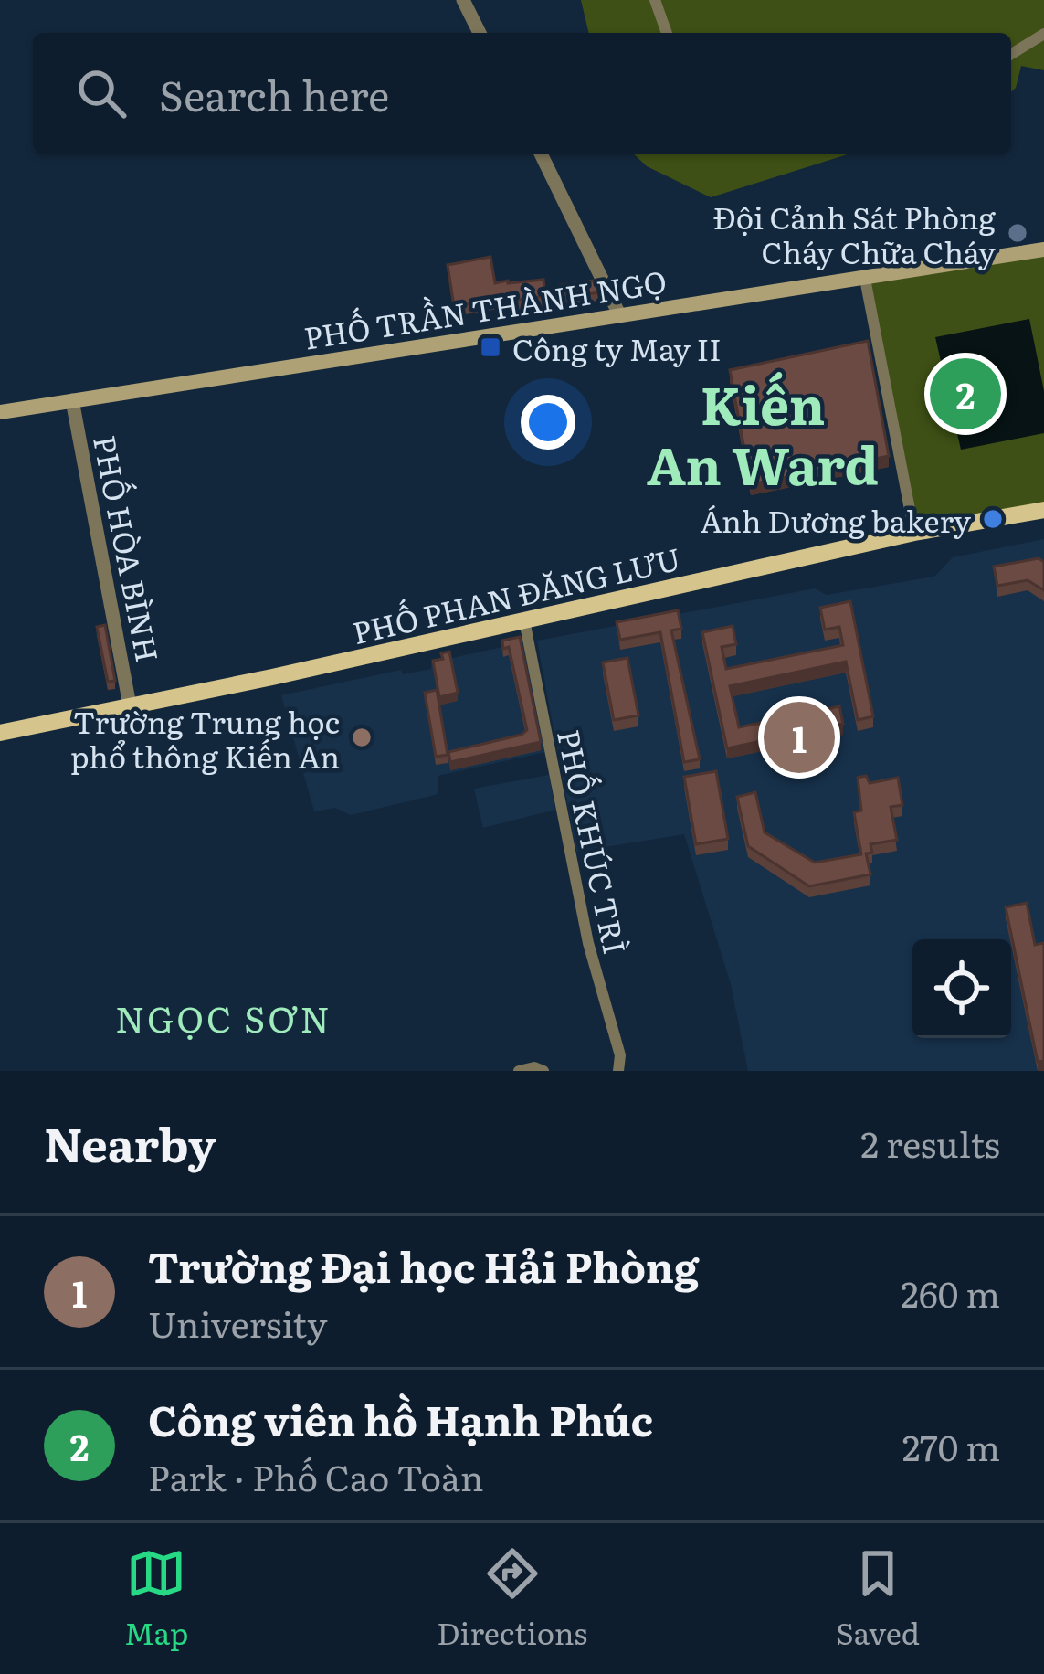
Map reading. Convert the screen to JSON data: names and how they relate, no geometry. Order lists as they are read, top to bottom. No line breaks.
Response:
{"streets":{"main road":["PHỐ TRẦN THÀNH NGỌ","PHỐ PHAN ĐĂNG LƯU"],"street":["PHỐ HÒA BÌNH","PHỐ KHÚC TRÌ"]},"crossings":[["PHỐ TRẦN THÀNH NGỌ","PHỐ HÒA BÌNH"],["PHỐ HÒA BÌNH","PHỐ PHAN ĐĂNG LƯU"],["PHỐ PHAN ĐĂNG LƯU","PHỐ KHÚC TRÌ"]],"districts":["Kiến An Ward","NGỌC SƠN"],"places":{"other":["Đội Cảnh Sát Phòng Cháy Chữa Cháy","Ánh Dương bakery","Trường Trung học phổ thông Kiến An"],"transit":["Công ty May II"]},"page":{"search":"Search here","pins":["2","1"],"heading":["Nearby","2 results"],"list":[{"mark":"1","name":"Trường Đại học Hải Phòng","note":"University","value":"260 m"},{"mark":"2","name":"Công viên hồ Hạnh Phúc","note":"Park · Phố Cao Toàn","value":"270 m"}],"nav":["Map","Directions","Saved"]}}
